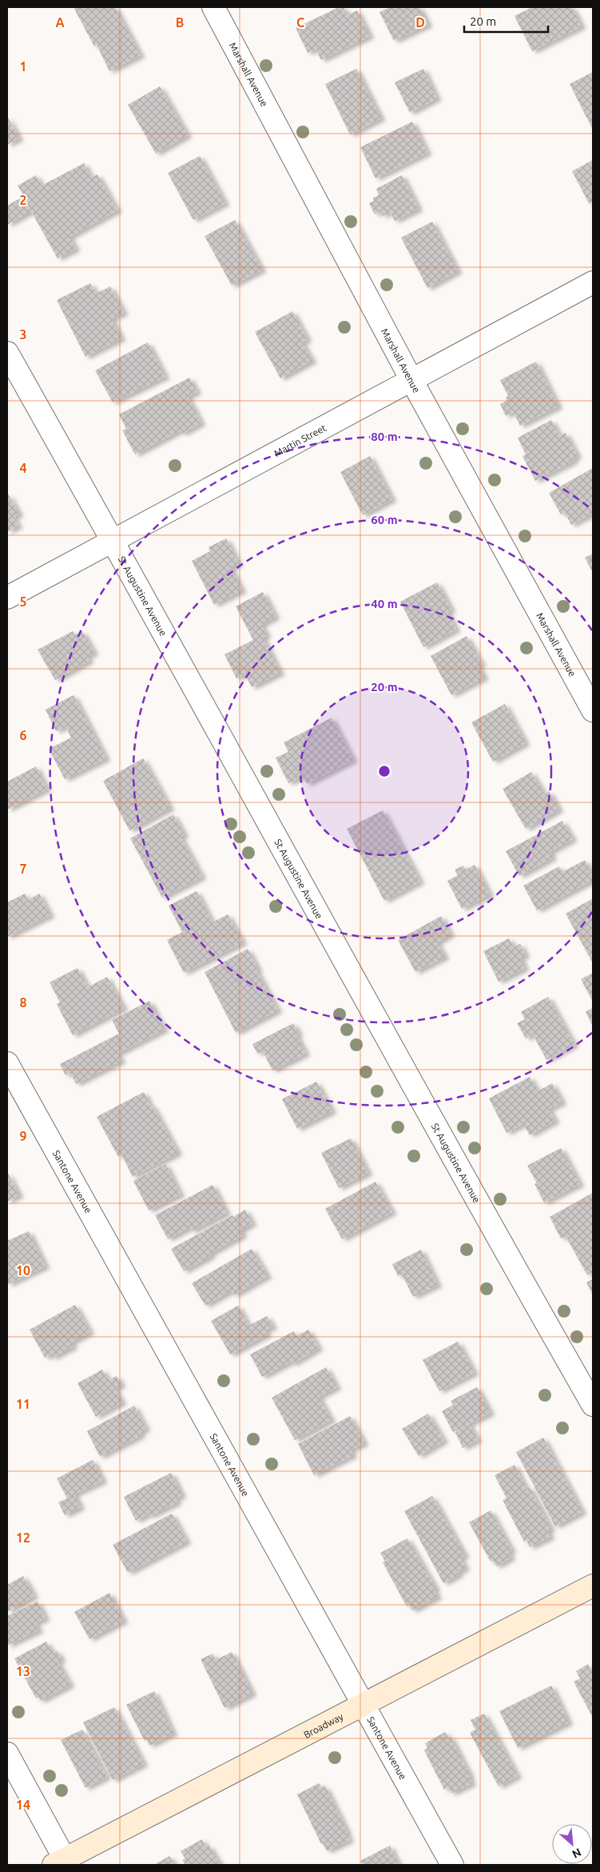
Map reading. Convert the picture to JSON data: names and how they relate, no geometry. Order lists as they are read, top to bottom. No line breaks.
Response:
{"streets":{"street":["Marshall Avenue","Martin Street","St Augustine Avenue","Santone Avenue","Broadway"]},"crossings":[["Marshall Avenue","Martin Street"],["Martin Street","St Augustine Avenue"],["Santone Avenue","Broadway"]],"scale_bar":"20 m","north":"bottom right","grid":{"columns":["A","B","C","D"],"rows":["1","2","3","4","5","6","7","8","9","10","11","12","13","14"]},"rings":["80 m","60 m","40 m","20 m"]}
